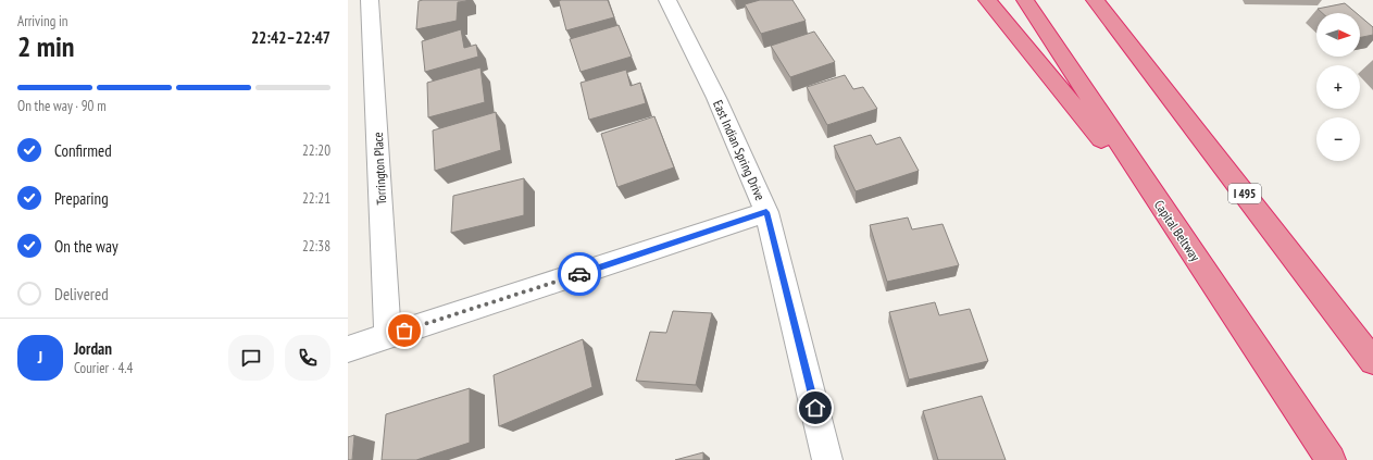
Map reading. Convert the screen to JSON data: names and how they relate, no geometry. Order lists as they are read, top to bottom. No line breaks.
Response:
{"streets":{"highway":["I 495","Capital Beltway"],"street":["East Indian Spring Drive","Torrington Place"]},"north":"right","page":{"heading":["2 min","Arriving in","22:42–22:47"],"panel":["Jordan","Courier · 4.4"],"map_buttons":["+","−"],"bar":"On the way · 90 m","list":[["Confirmed","22:20"],["Preparing","22:21"],["On the way","22:38"],"Delivered"],"round":"J"}}
